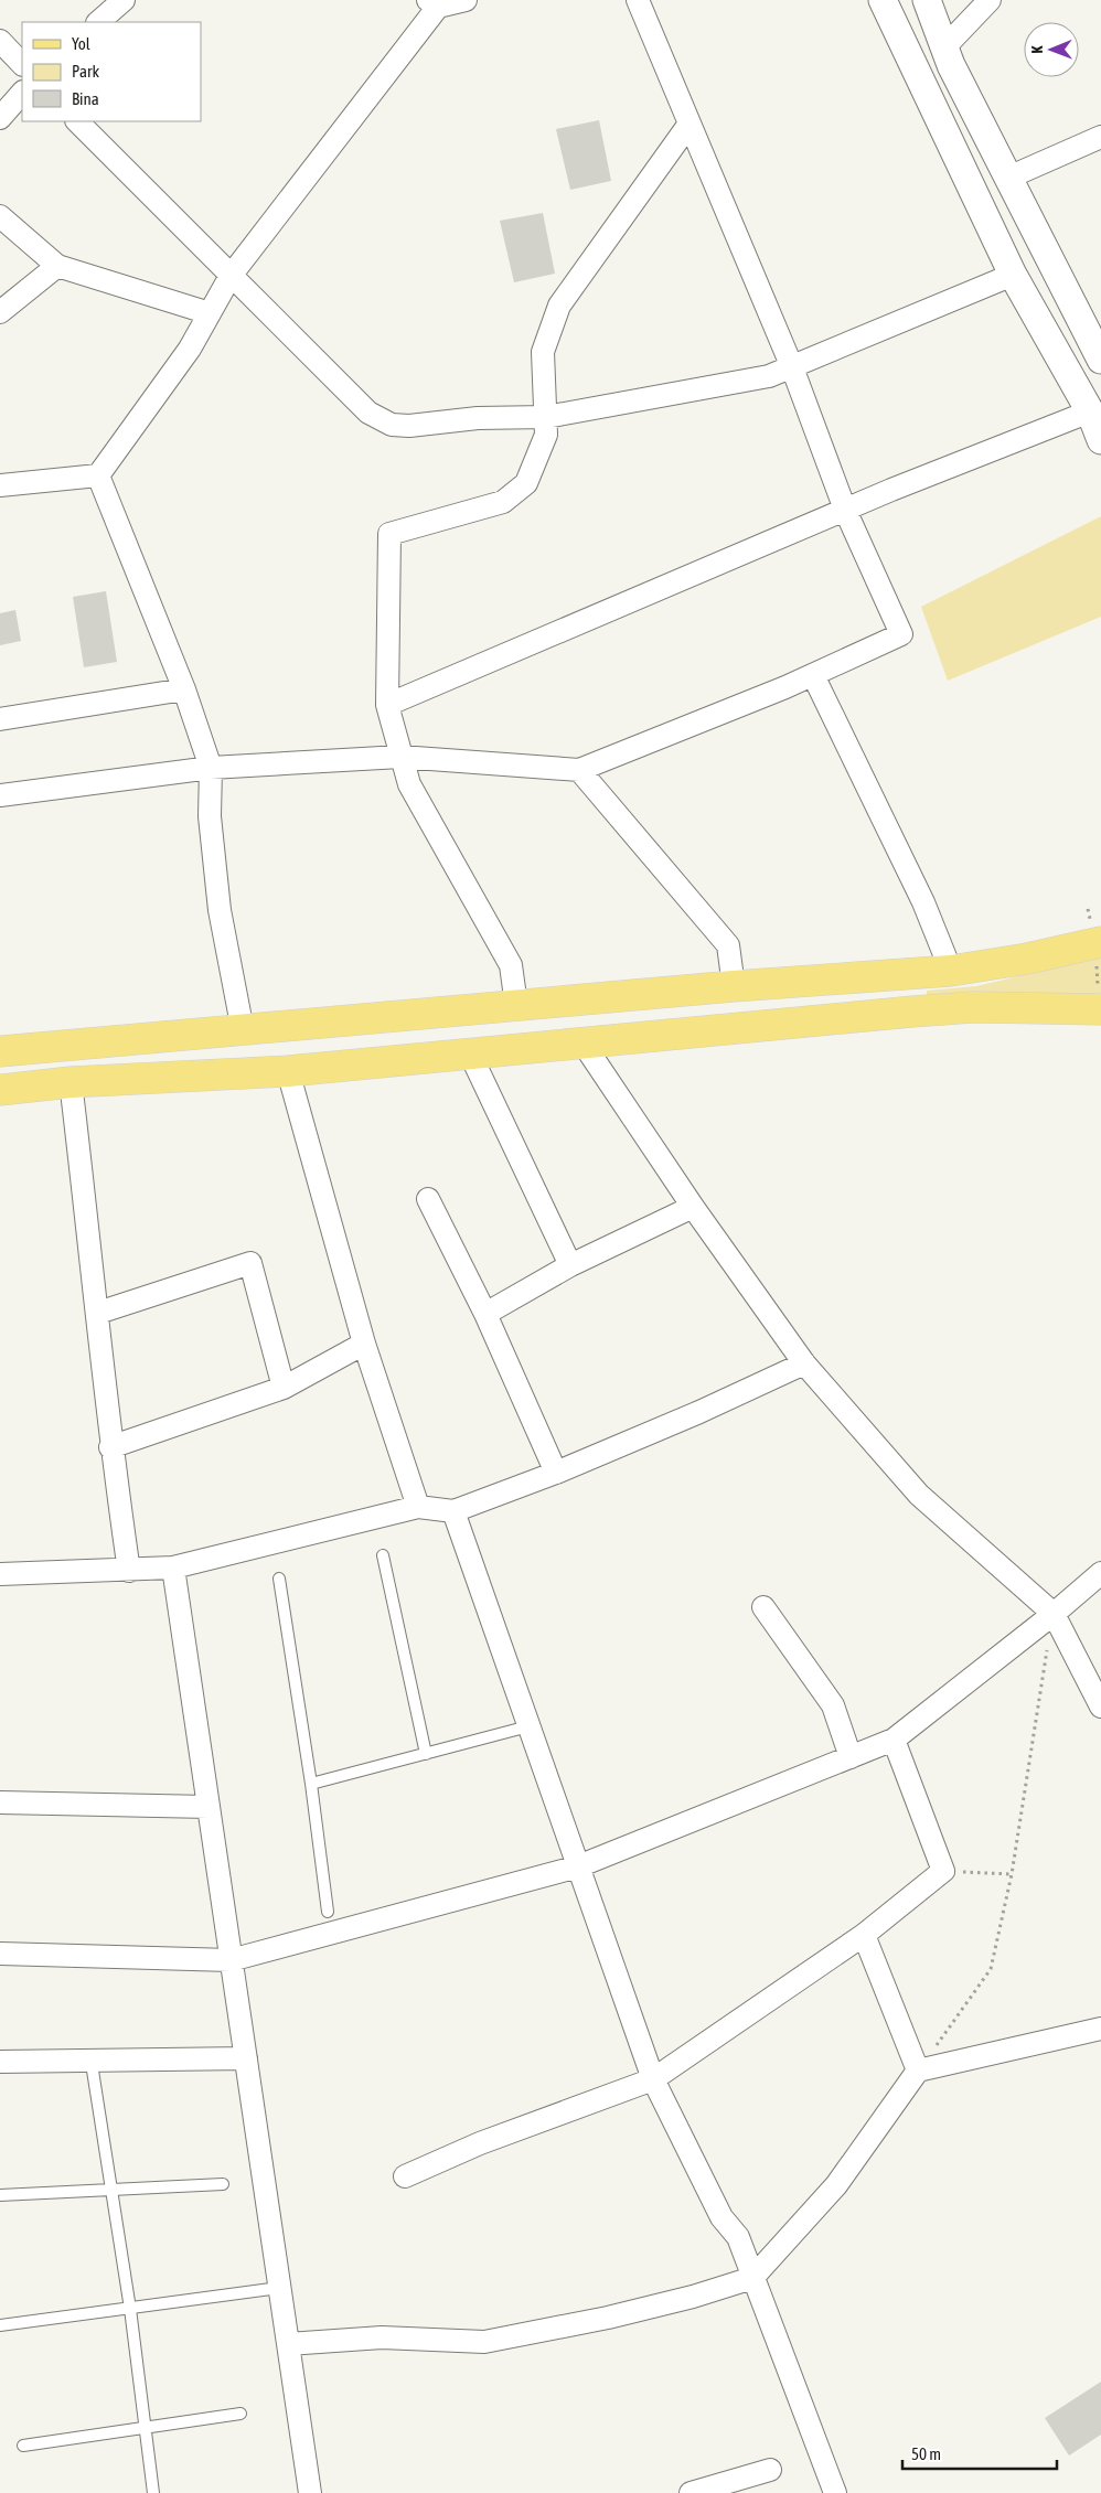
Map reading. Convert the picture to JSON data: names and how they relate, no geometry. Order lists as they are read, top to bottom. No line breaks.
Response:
{"legend":["Yol","Park","Bina"],"scale_bar":"50 m","north":"left"}
